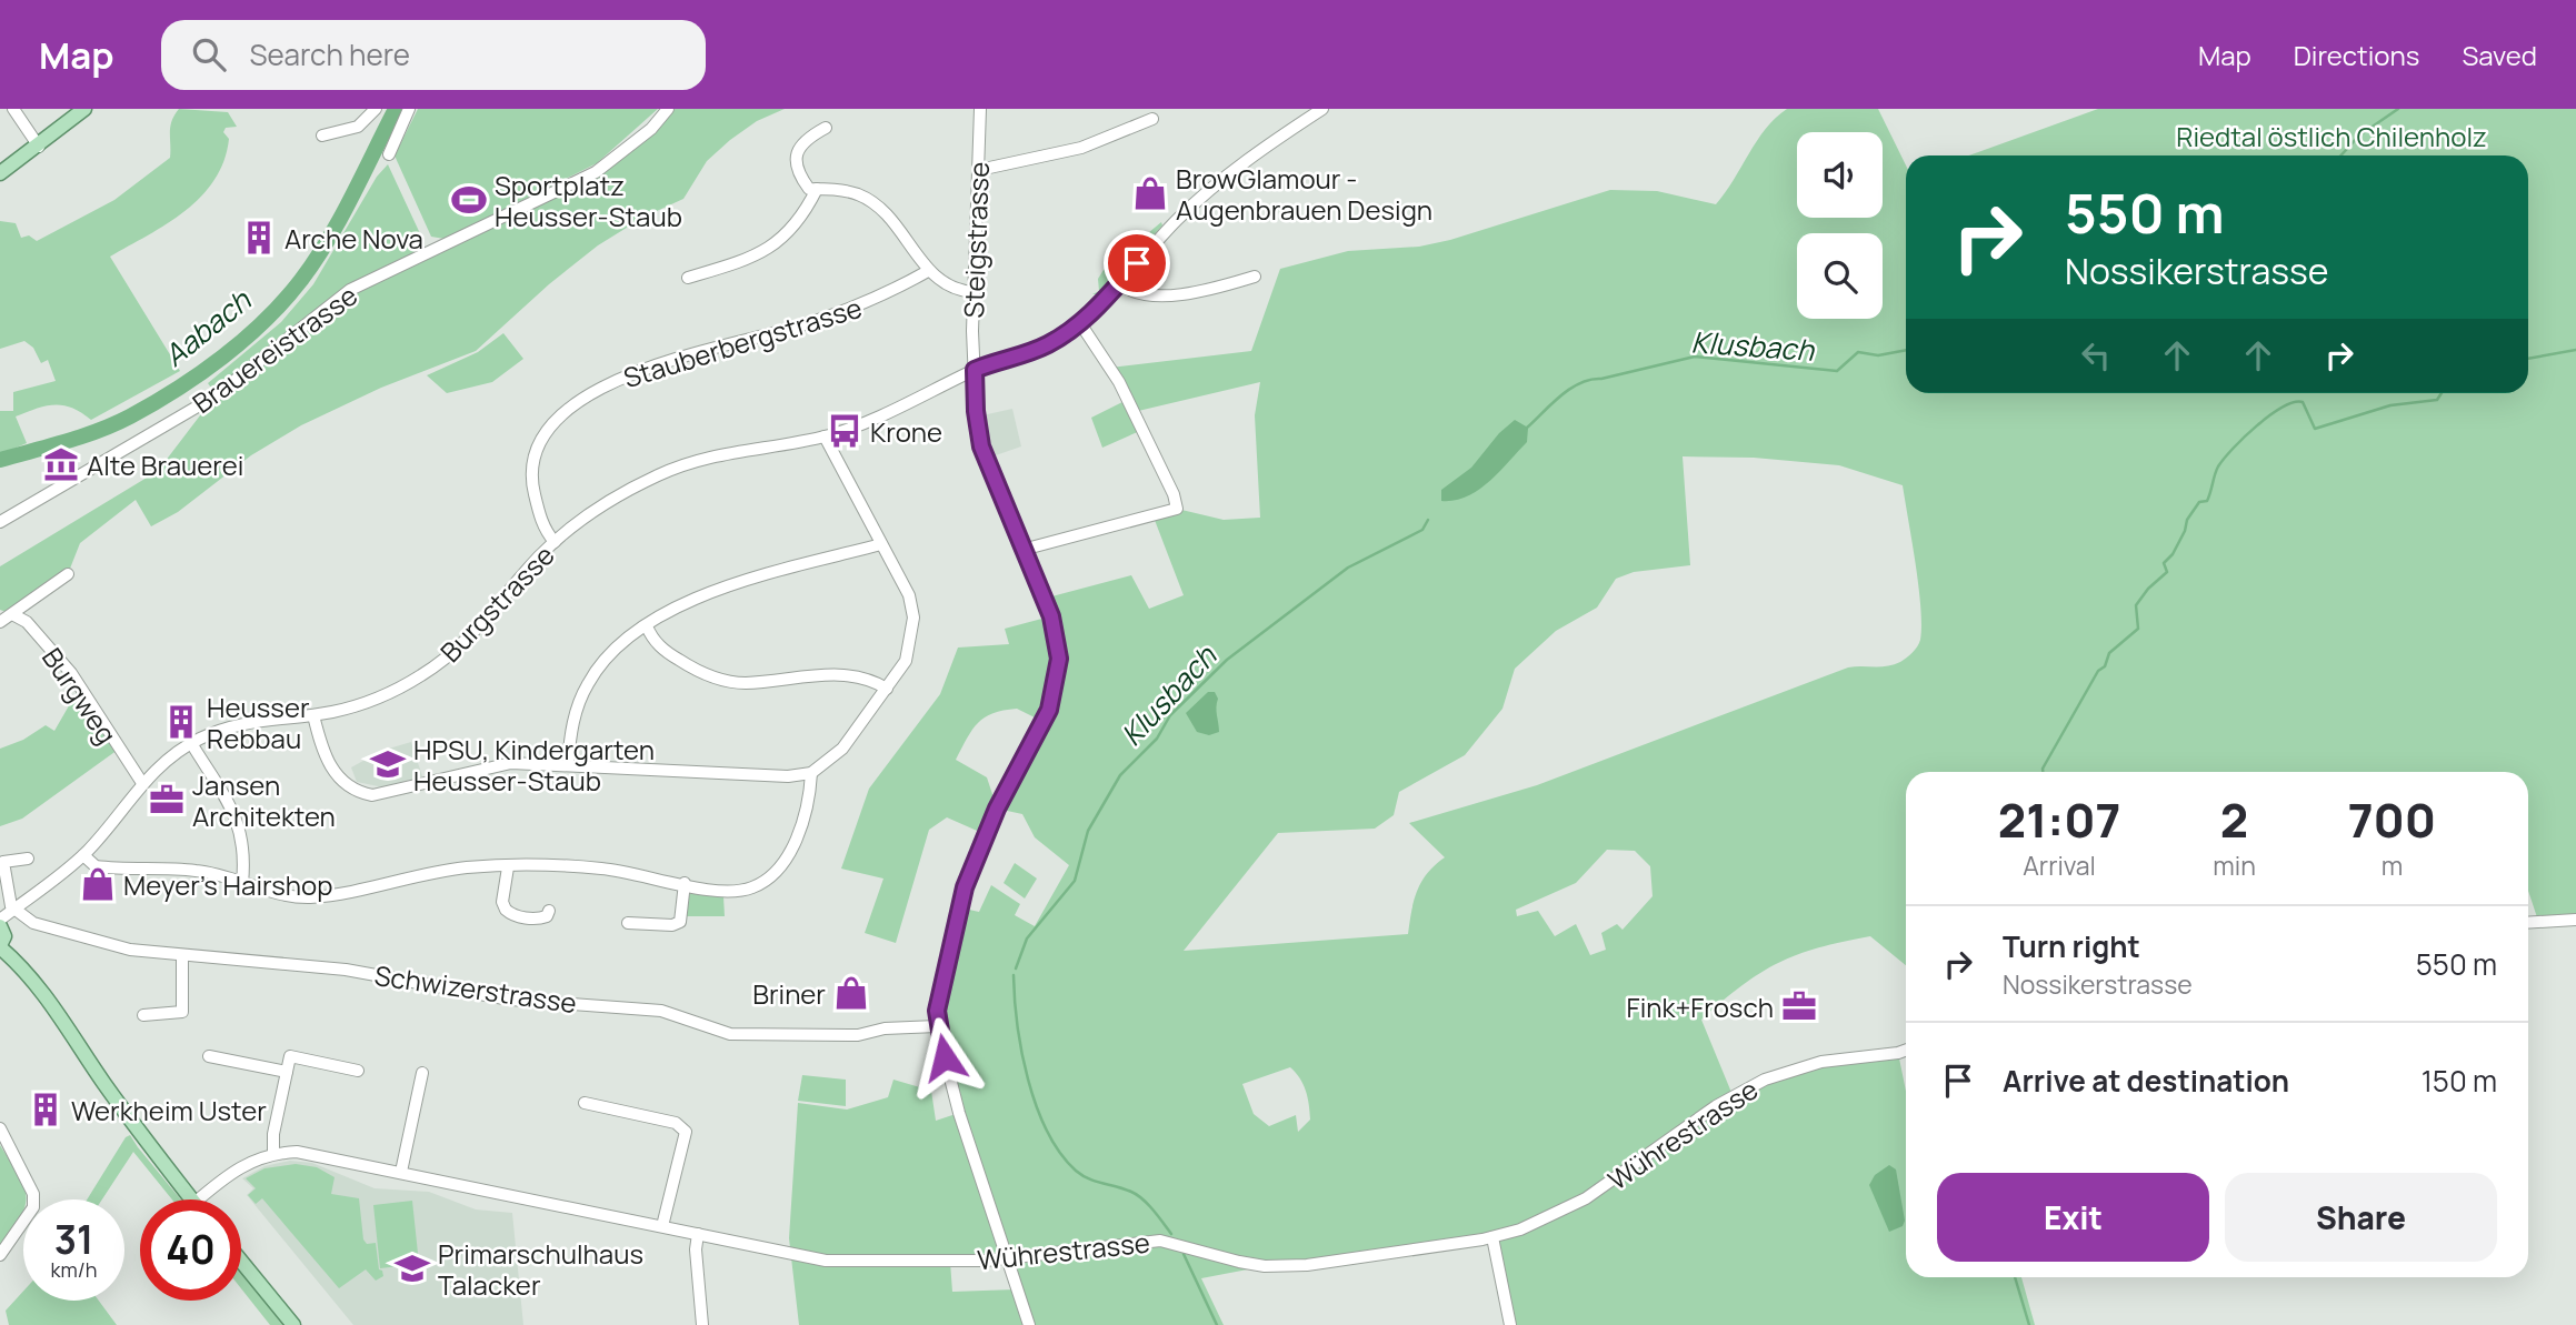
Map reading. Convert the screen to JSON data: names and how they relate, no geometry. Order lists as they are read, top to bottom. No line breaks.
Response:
{"streets":{"street":["Steigstrasse","Stauberbergstrasse","Brauereistrasse","Burgstrasse","Burgweg","Schwizerstrasse","Wührestrasse"]},"crossings":[["Steigstrasse","Burgstrasse"],["Steigstrasse","Schwizerstrasse"],["Steigstrasse","Wührestrasse"],["Stauberbergstrasse","Burgstrasse"],["Burgstrasse","Burgweg"],["Burgstrasse","Schwizerstrasse"]],"water":["Aabach","Klusbach"],"parks":["Riedtal östlich Chilenholz"],"places":{"shop":["BrowGlamour - Augenbrauen Design","Meyer's Hairshop","Briner"],"sports":["Sportplatz Heusser-Staub"],"building":["Arche Nova","Heusser Rebbau","Werkheim Uster"],"bus stop":["Krone"],"museum":["Alte Brauerei"],"school or university":["HPSU, Kindergarten Heusser-Staub","Primarschulhaus Talacker"],"office":["Jansen Architekten","Fink+Frosch"]},"page":{"header":"Map","search":"Search here","nav":["Map","Directions","Saved"],"turn":["550 m","Nossikerstrasse"],"eta":["21:07","Arrival","2","min","700","m"],"list":[{"name":"Turn right","note":"Nossikerstrasse","value":"550 m"},{"name":"Arrive at destination","value":"150 m"}],"buttons":["Exit","Share"],"speed":"31 km/h","limit":"40"}}
